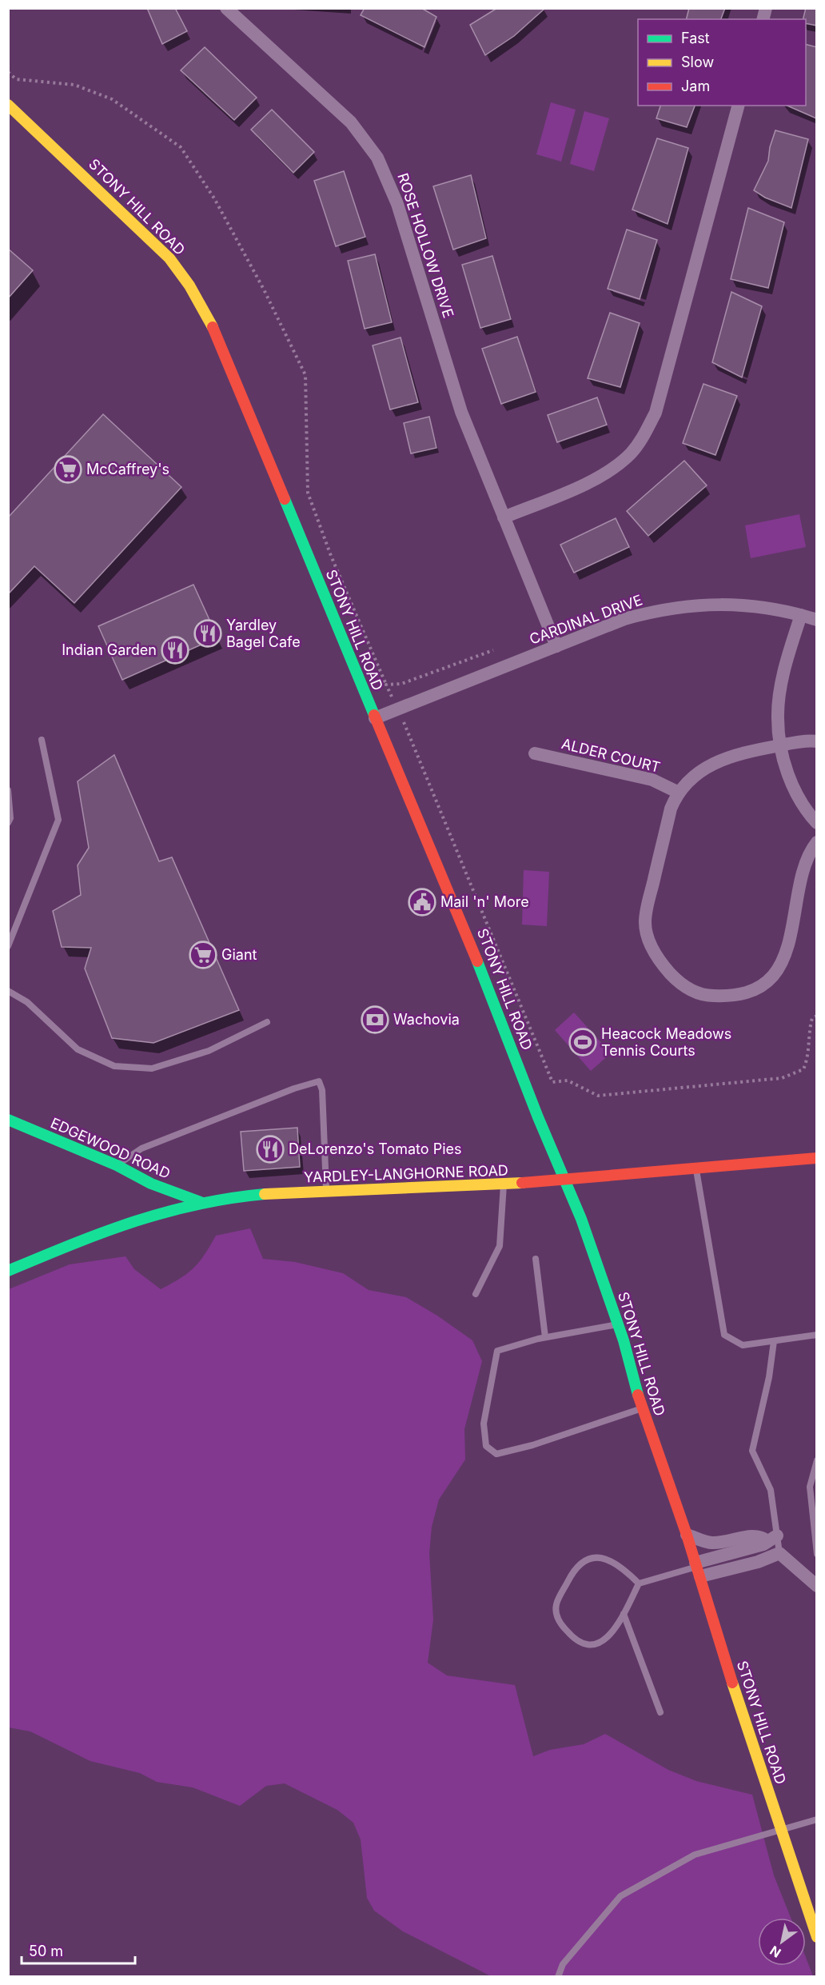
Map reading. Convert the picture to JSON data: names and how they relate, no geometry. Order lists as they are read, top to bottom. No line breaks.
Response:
{"streets":{"street":["STONY HILL ROAD","ROSE HOLLOW DRIVE","CARDINAL DRIVE","ALDER COURT","EDGEWOOD ROAD","YARDLEY-LANGHORNE ROAD"]},"crossings":[["STONY HILL ROAD","CARDINAL DRIVE"],["STONY HILL ROAD","YARDLEY-LANGHORNE ROAD"],["ROSE HOLLOW DRIVE","CARDINAL DRIVE"],["EDGEWOOD ROAD","YARDLEY-LANGHORNE ROAD"]],"places":{"supermarket":["McCaffrey's","Giant"],"restaurant":["Yardley Bagel Cafe","Indian Garden","DeLorenzo's Tomato Pies"],"public building":["Mail 'n' More"],"bank":["Wachovia"],"sports":["Heacock Meadows Tennis Courts"]},"legend":["Fast","Slow","Jam"],"scale_bar":"50 m","north":"bottom left"}
